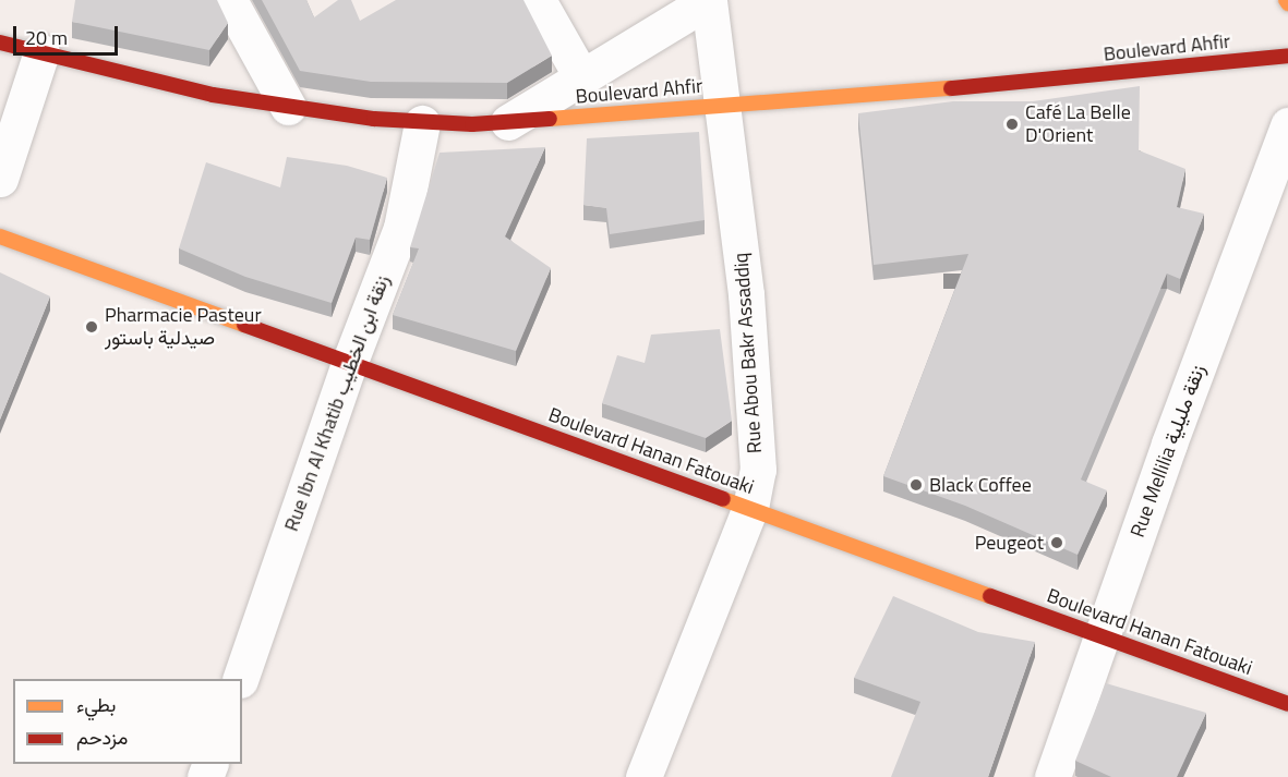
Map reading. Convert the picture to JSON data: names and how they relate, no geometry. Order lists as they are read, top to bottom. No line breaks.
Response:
{"streets":{"street":["Boulevard Ahfir","Rue Abou Bakr Assaddiq","Rue Ibn Al Khatib زنقة ابن الخطيب","Boulevard Hanan Fatouaki","Rue Mellilia زنقة مليلية"]},"crossings":[["Boulevard Ahfir","Rue Abou Bakr Assaddiq"],["Boulevard Ahfir","Rue Ibn Al Khatib زنقة ابن الخطيب"],["Rue Abou Bakr Assaddiq","Boulevard Hanan Fatouaki"],["Rue Ibn Al Khatib زنقة ابن الخطيب","Boulevard Hanan Fatouaki"],["Boulevard Hanan Fatouaki","Rue Mellilia زنقة مليلية"]],"places":["Café La Belle D'Orient","Pharmacie Pasteur صيدلية باستور","Black Coffee","Peugeot"],"legend":["بطيء","مزدحم"],"scale_bar":"20 m"}
